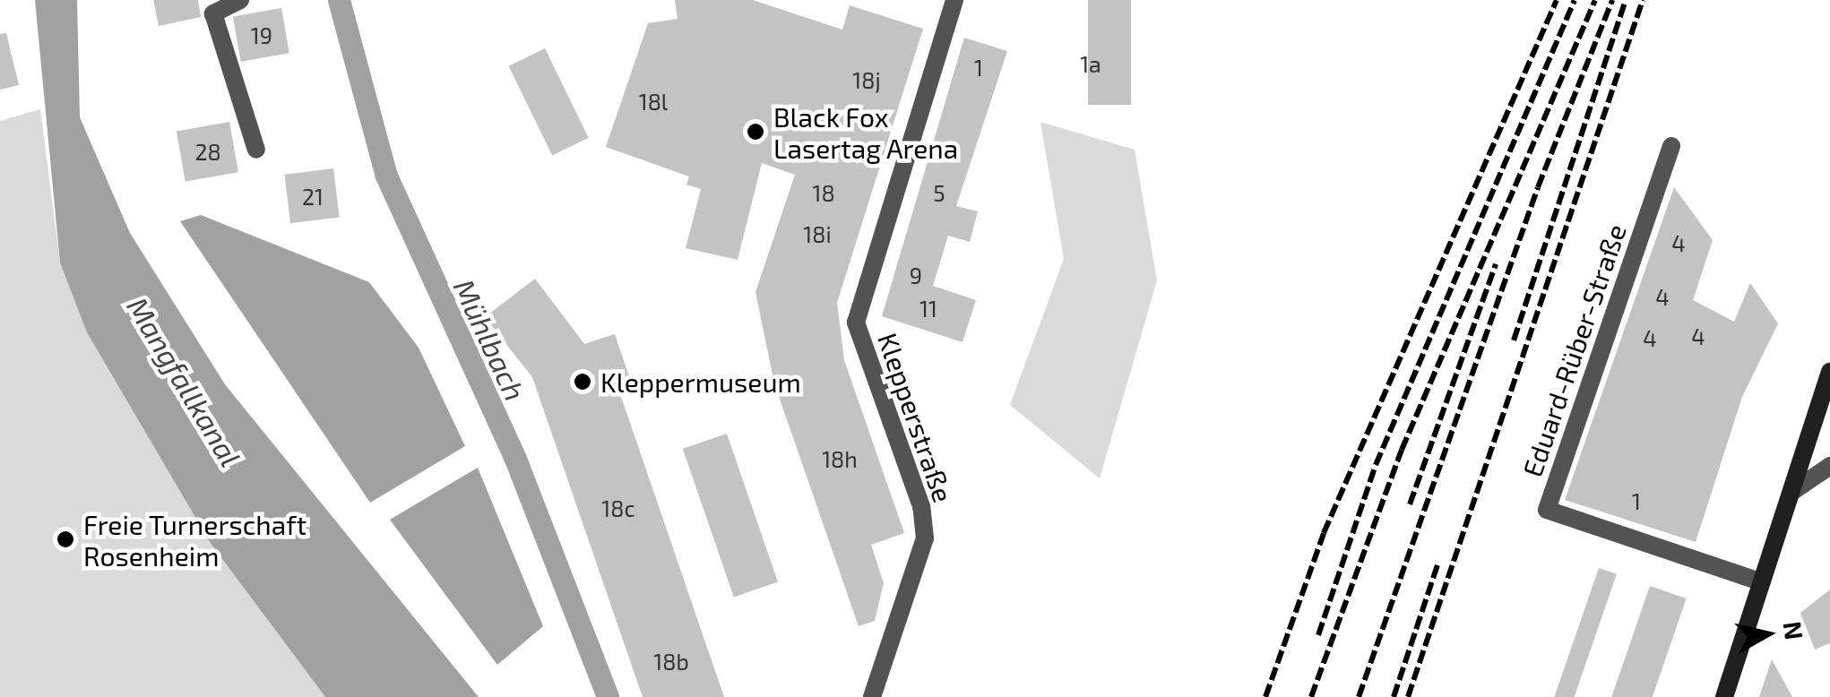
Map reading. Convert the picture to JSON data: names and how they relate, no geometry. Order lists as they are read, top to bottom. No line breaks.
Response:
{"streets":{"street":["Eduard-Rüber-Straße","Klepperstraße"]},"water":["Mühlbach","Mangfallkanal"],"places":["Black Fox Lasertag Arena","Kleppermuseum","Freie Turnerschaft Rosenheim"],"house_numbers":["19","1a","1","18j","18l","28","18","5","21","18i","4","9","4","11","4","4","18h","1","18c","18b"],"north":"right"}
